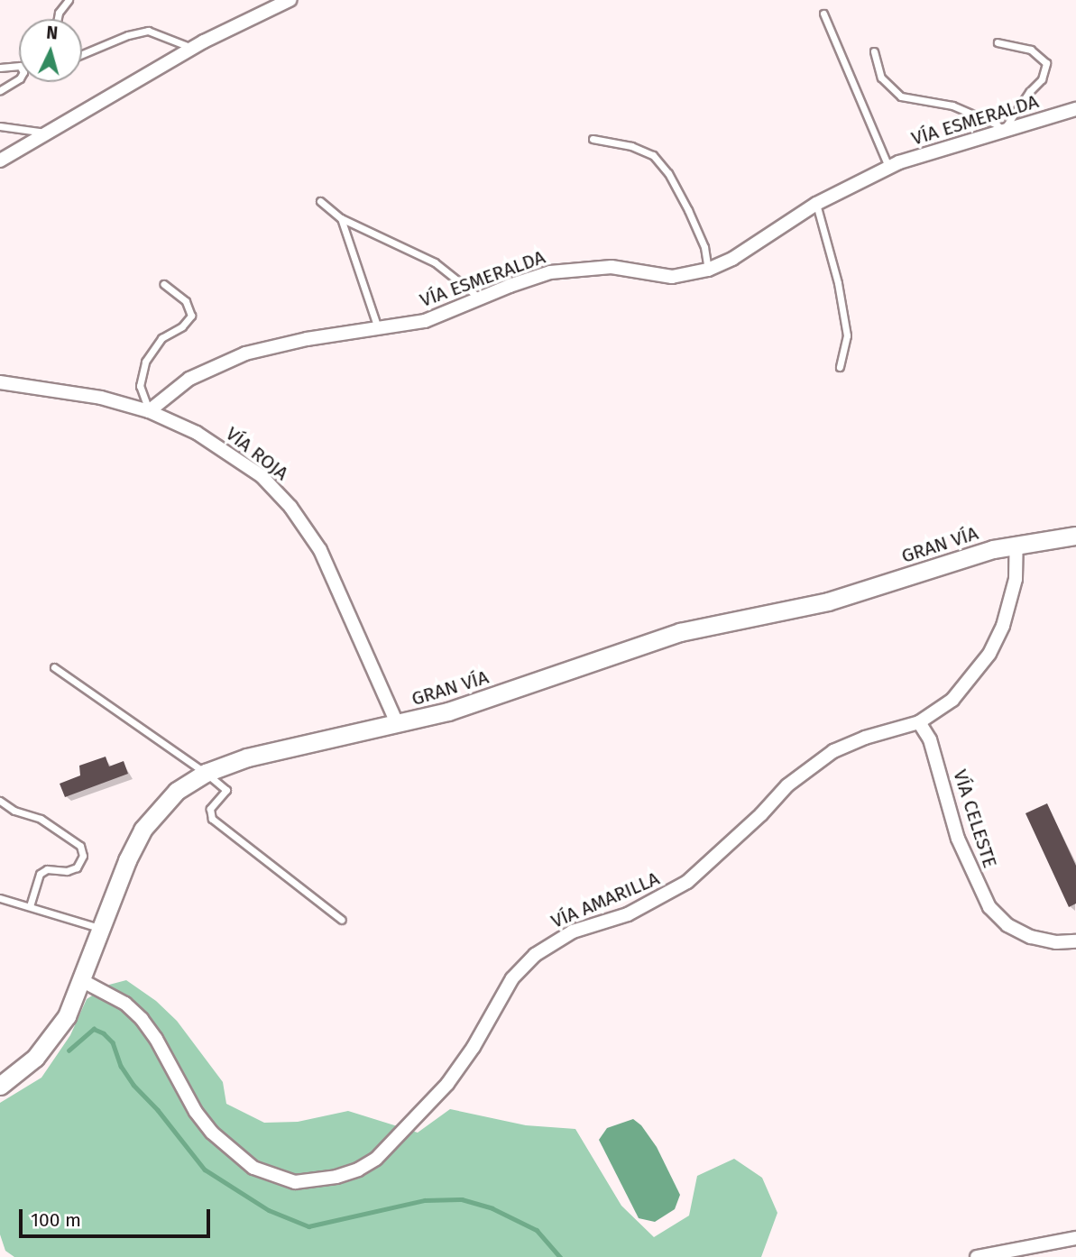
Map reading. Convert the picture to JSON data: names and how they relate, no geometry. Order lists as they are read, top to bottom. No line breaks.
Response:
{"streets":{"main road":["GRAN VÍA"],"street":["VÍA ESMERALDA","VÍA ROJA","VÍA CELESTE","VÍA AMARILLA"]},"crossings":[["VÍA ESMERALDA","VÍA ROJA"],["VÍA ROJA","GRAN VÍA"],["GRAN VÍA","VÍA AMARILLA"],["VÍA CELESTE","VÍA AMARILLA"]],"scale_bar":"100 m","north":"top"}
